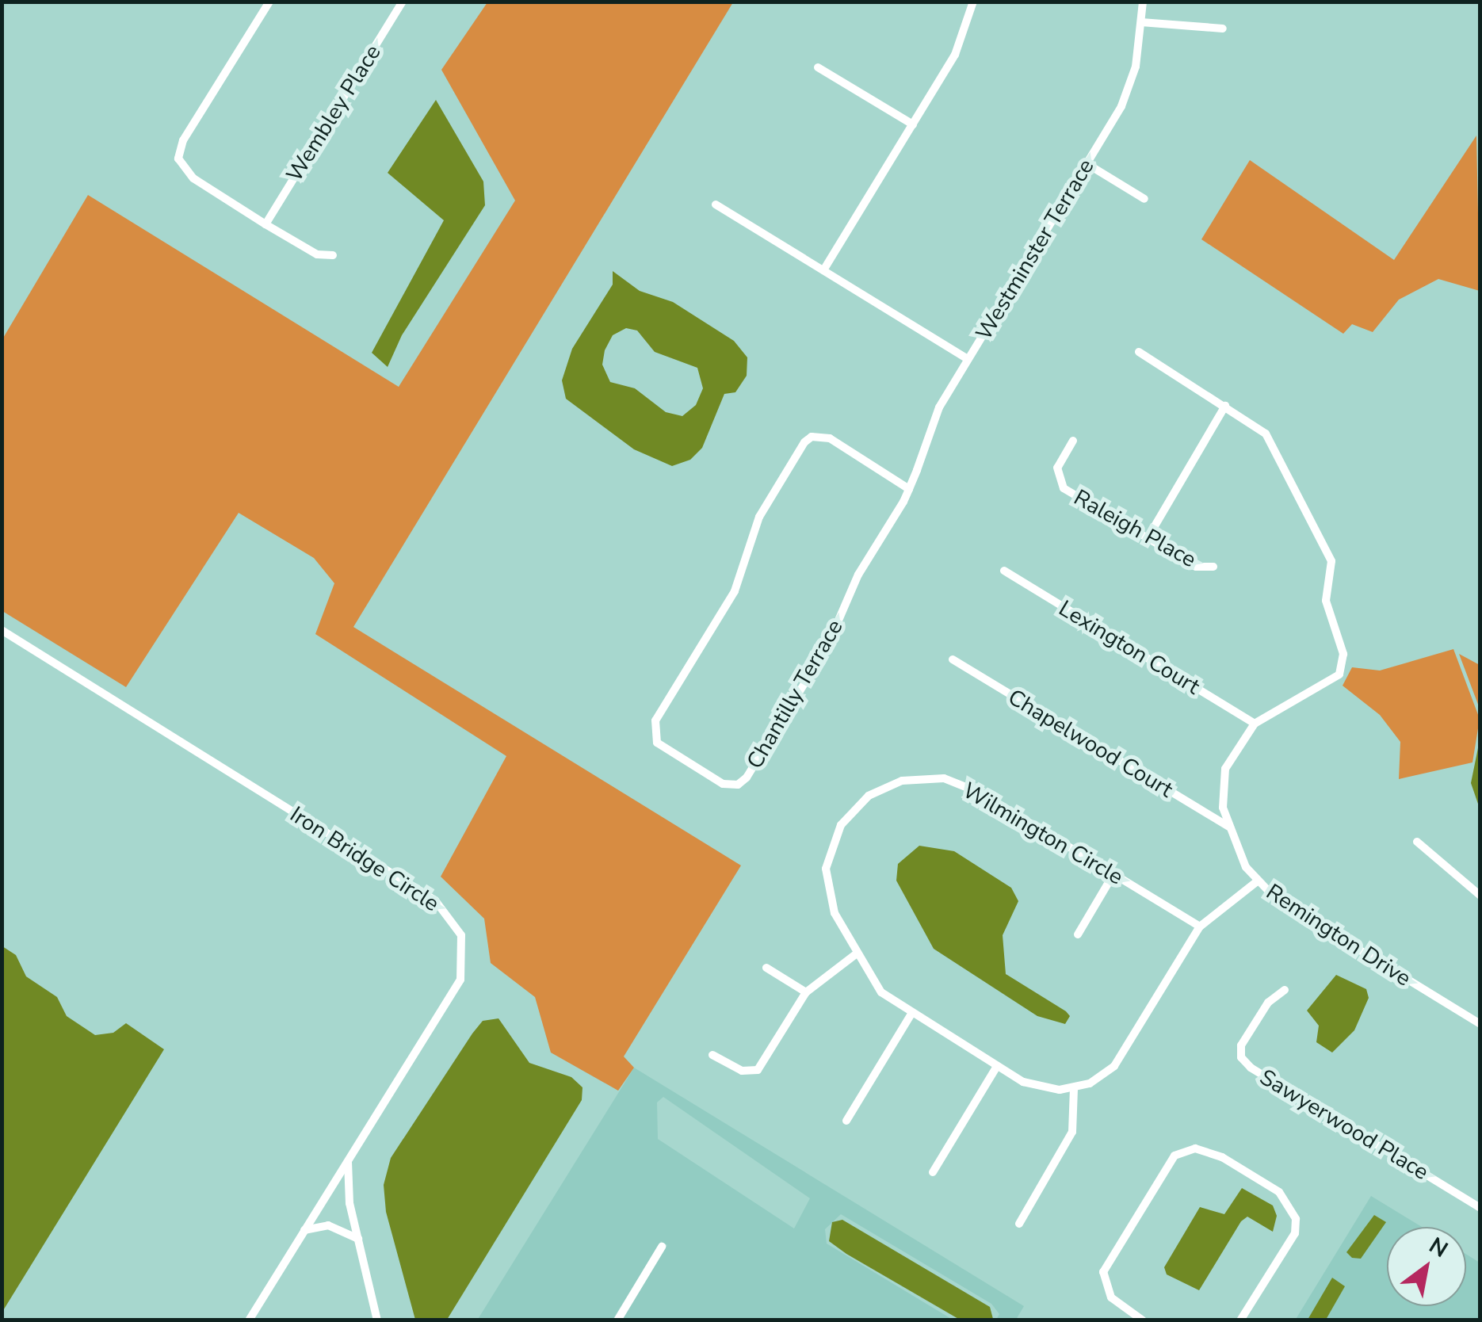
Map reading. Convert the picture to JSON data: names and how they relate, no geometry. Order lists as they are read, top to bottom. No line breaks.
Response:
{"streets":{"street":["Wembley Place","Westminster Terrace","Raleigh Place","Lexington Court","Chantilly Terrace","Chapelwood Court","Wilmington Circle","Iron Bridge Circle","Remington Drive","Sawyerwood Place"]},"crossings":[["Westminster Terrace","Chantilly Terrace"],["Lexington Court","Remington Drive"],["Chapelwood Court","Remington Drive"]],"north":"top right"}
